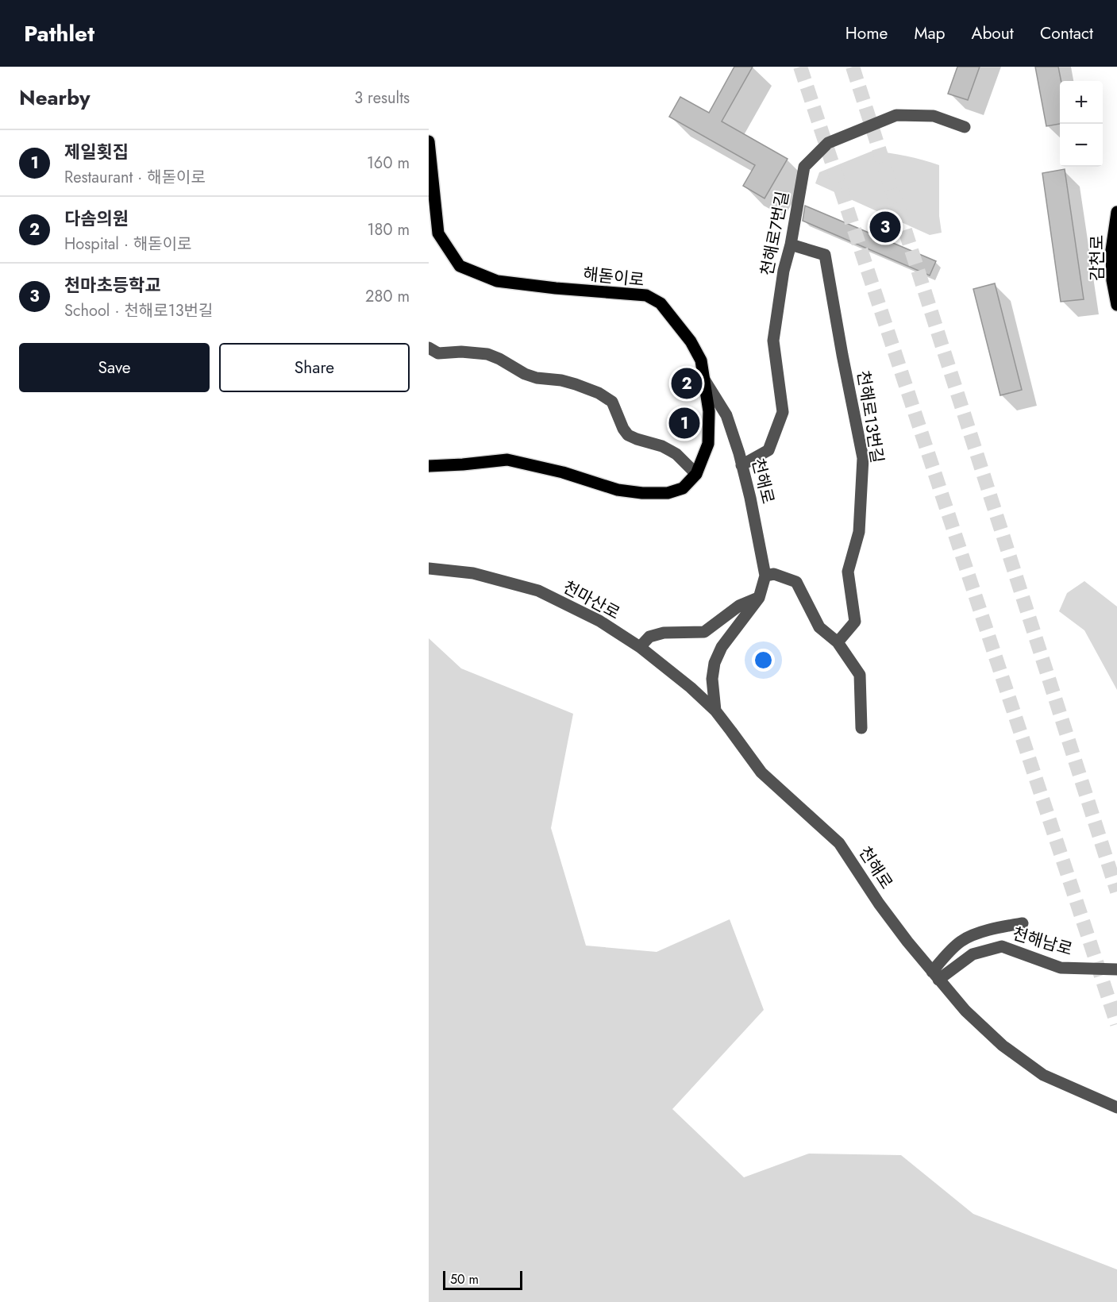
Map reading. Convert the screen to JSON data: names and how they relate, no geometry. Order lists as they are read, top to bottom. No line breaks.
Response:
{"streets":{"main road":["감천로","해돋이로"],"street":["천해로7번길","천해로13번길","천해로","천마산로","천해남로"]},"crossings":[["천해로7번길","천해로13번길"],["천해로7번길","천해로"],["해돋이로","천해로"],["천해로","천마산로"],["천해로","천해남로"]],"scale_bar":"50 m","page":{"header":"Pathlet","nav":["Home","Map","About","Contact"],"heading":["Nearby","3 results"],"map_buttons":["+","−"],"list":[{"mark":"1","name":"제일횟집","note":"Restaurant · 해돋이로","value":"160 m"},{"mark":"2","name":"다솜의원","note":"Hospital · 해돋이로","value":"180 m"},{"mark":"3","name":"천마초등학교","note":"School · 천해로13번길","value":"280 m"}],"pins":["3","2","1"],"buttons":["Save","Share"],"scale":"50 m"}}
